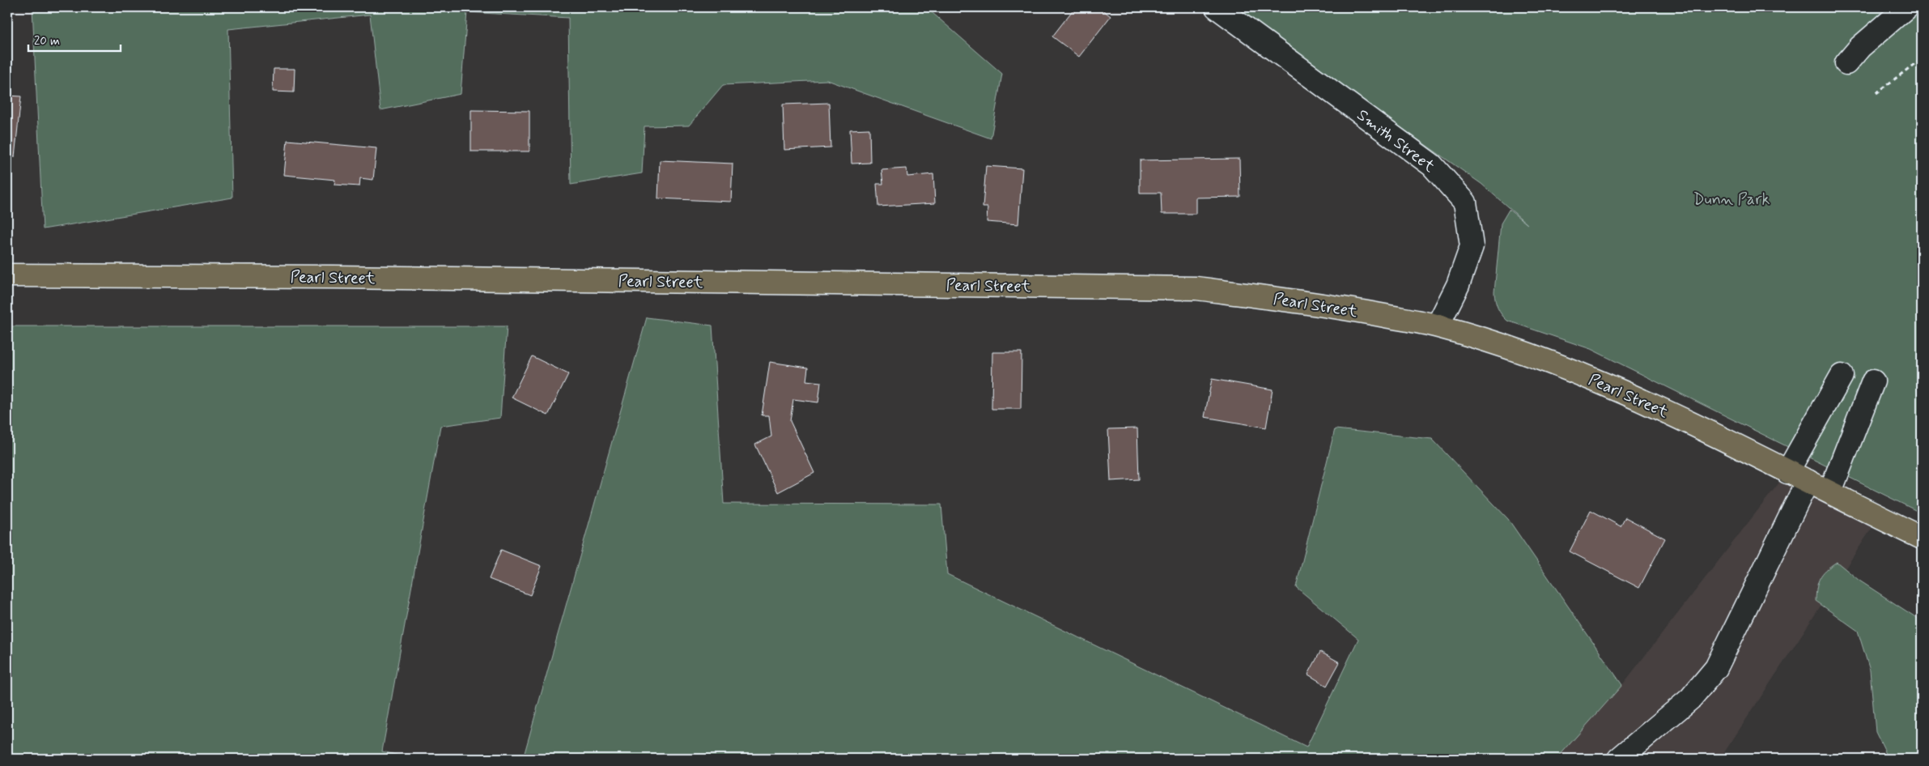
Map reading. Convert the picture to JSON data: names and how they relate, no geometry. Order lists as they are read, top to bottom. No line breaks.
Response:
{"streets":{"main road":["Pearl Street"],"street":["Smith Street"]},"crossings":[["Smith Street","Pearl Street"]],"parks":["Dunn Park"],"scale_bar":"20 m"}
